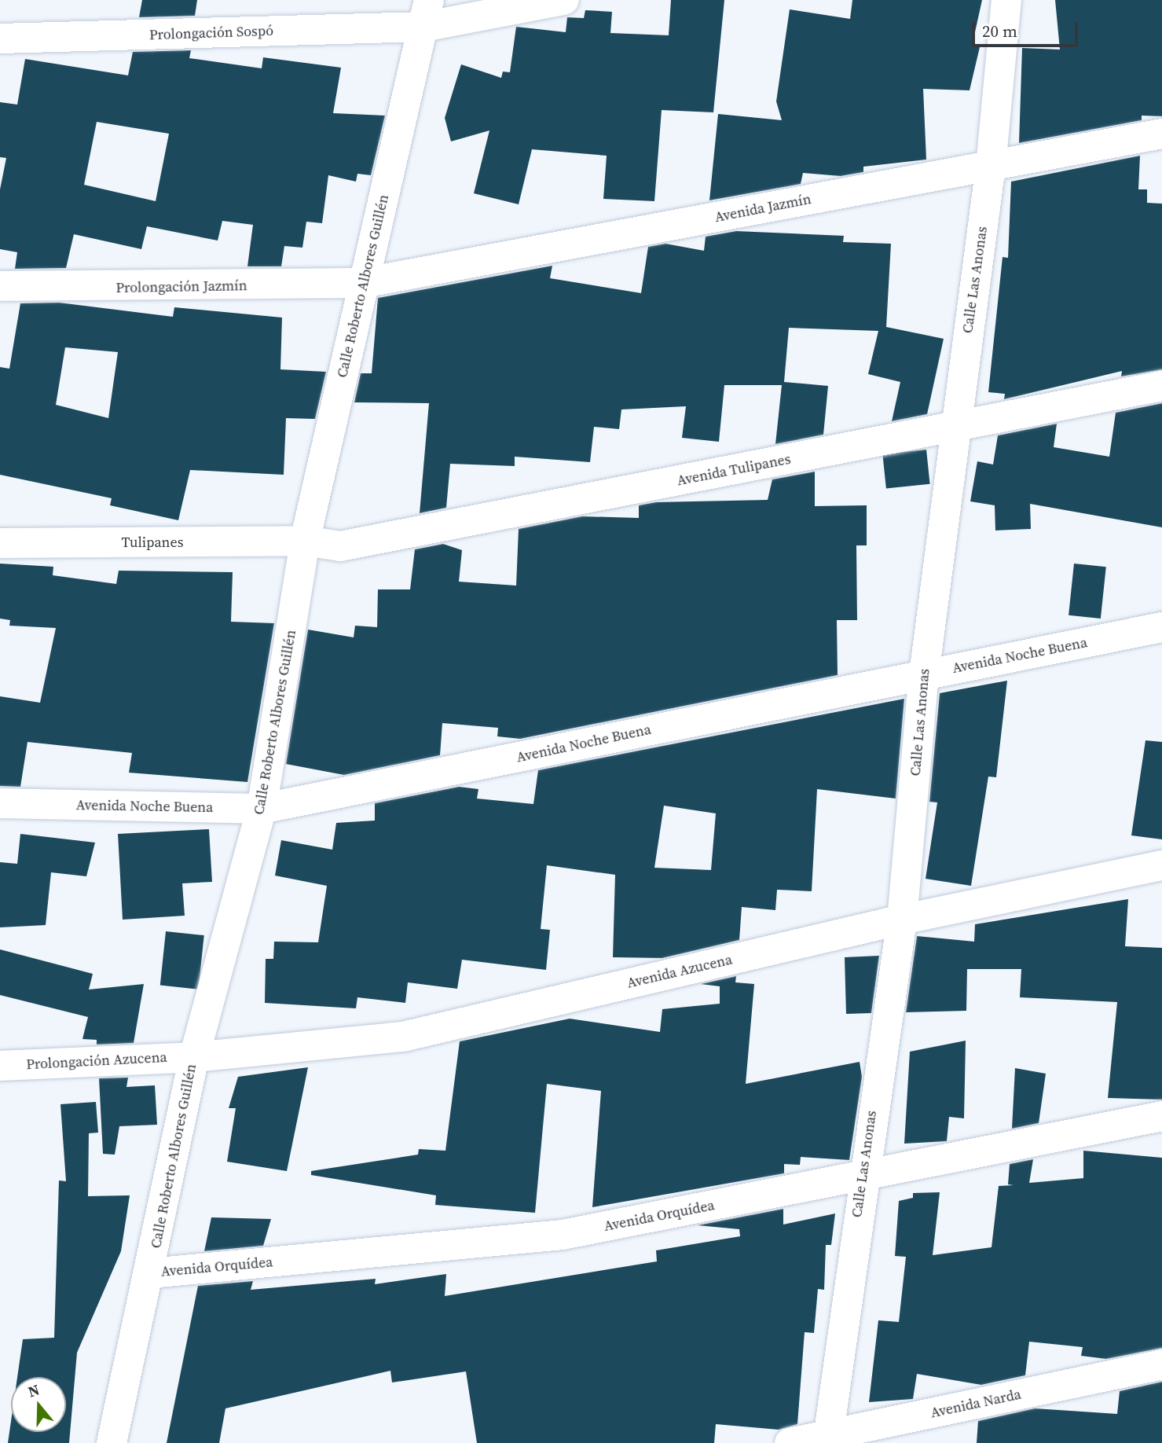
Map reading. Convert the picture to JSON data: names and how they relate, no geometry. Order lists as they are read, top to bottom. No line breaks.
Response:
{"streets":{"street":["Prolongación Sospó","Avenida Jazmín","Calle Las Anonas","Calle Roberto Albores Guillén","Prolongación Jazmín","Avenida Tulipanes","Tulipanes","Avenida Noche Buena","Avenida Azucena","Prolongación Azucena","Avenida Orquídea","Avenida Narda"]},"crossings":[["Prolongación Sospó","Calle Roberto Albores Guillén"],["Avenida Jazmín","Calle Las Anonas"],["Avenida Jazmín","Calle Roberto Albores Guillén"],["Avenida Jazmín","Prolongación Jazmín"],["Calle Las Anonas","Avenida Tulipanes"],["Calle Las Anonas","Avenida Noche Buena"],["Calle Las Anonas","Avenida Azucena"],["Calle Las Anonas","Avenida Orquídea"],["Calle Las Anonas","Avenida Narda"],["Calle Roberto Albores Guillén","Prolongación Jazmín"],["Calle Roberto Albores Guillén","Avenida Tulipanes"],["Calle Roberto Albores Guillén","Tulipanes"],["Calle Roberto Albores Guillén","Avenida Noche Buena"],["Calle Roberto Albores Guillén","Avenida Azucena"],["Calle Roberto Albores Guillén","Prolongación Azucena"],["Calle Roberto Albores Guillén","Avenida Orquídea"],["Avenida Tulipanes","Tulipanes"],["Avenida Azucena","Prolongación Azucena"]],"scale_bar":"20 m","north":"top"}
